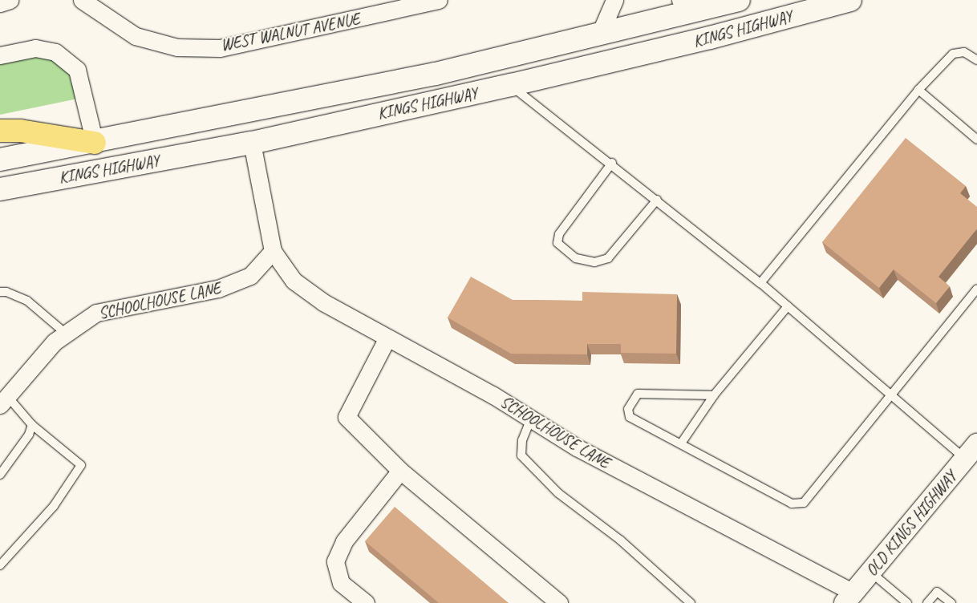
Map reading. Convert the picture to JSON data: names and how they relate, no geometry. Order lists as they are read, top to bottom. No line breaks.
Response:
{"streets":{"main road":["KINGS HIGHWAY"],"street":["WEST WALNUT AVENUE","SCHOOLHOUSE LANE","OLD KINGS HIGHWAY"]},"crossings":[["KINGS HIGHWAY","SCHOOLHOUSE LANE"],["SCHOOLHOUSE LANE","OLD KINGS HIGHWAY"]]}
